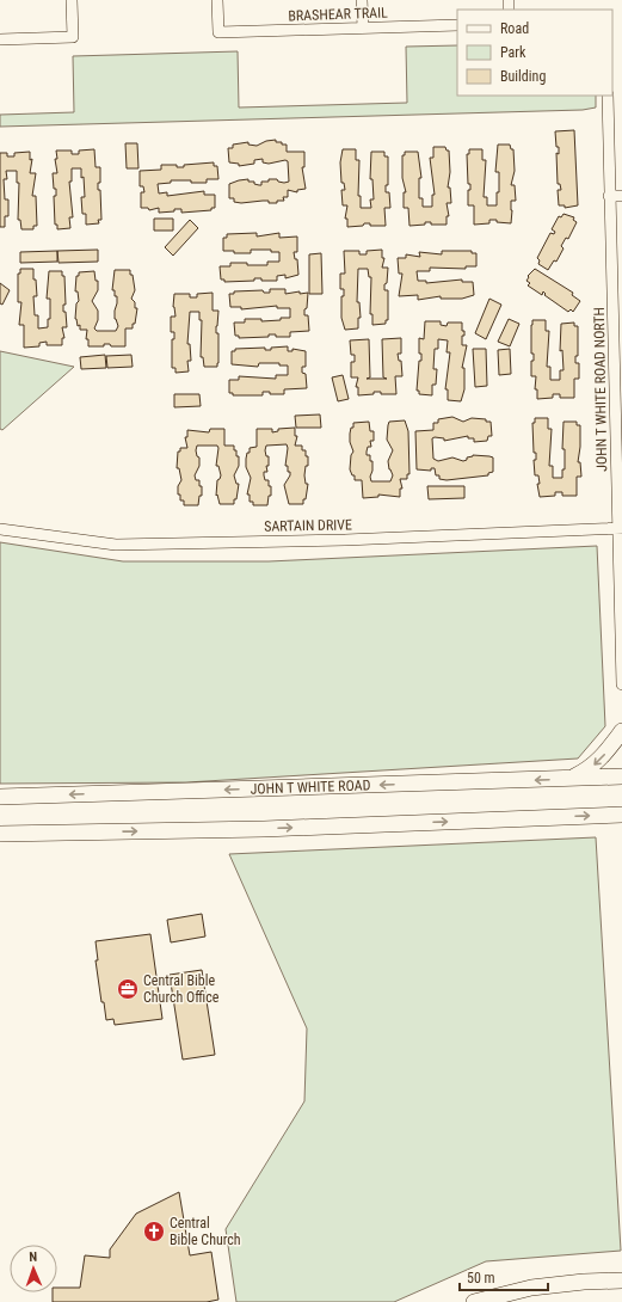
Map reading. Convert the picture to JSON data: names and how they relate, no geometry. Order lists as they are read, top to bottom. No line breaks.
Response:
{"streets":{"main road":["JOHN T WHITE ROAD"],"street":["BRASHEAR TRAIL","JOHN T WHITE ROAD NORTH","SARTAIN DRIVE"]},"crossings":[["JOHN T WHITE ROAD NORTH","SARTAIN DRIVE"]],"places":{"office":["Central Bible Church Office"],"church":["Central Bible Church"]},"legend":["Road","Park","Building"],"scale_bar":"50 m","north":"top"}
